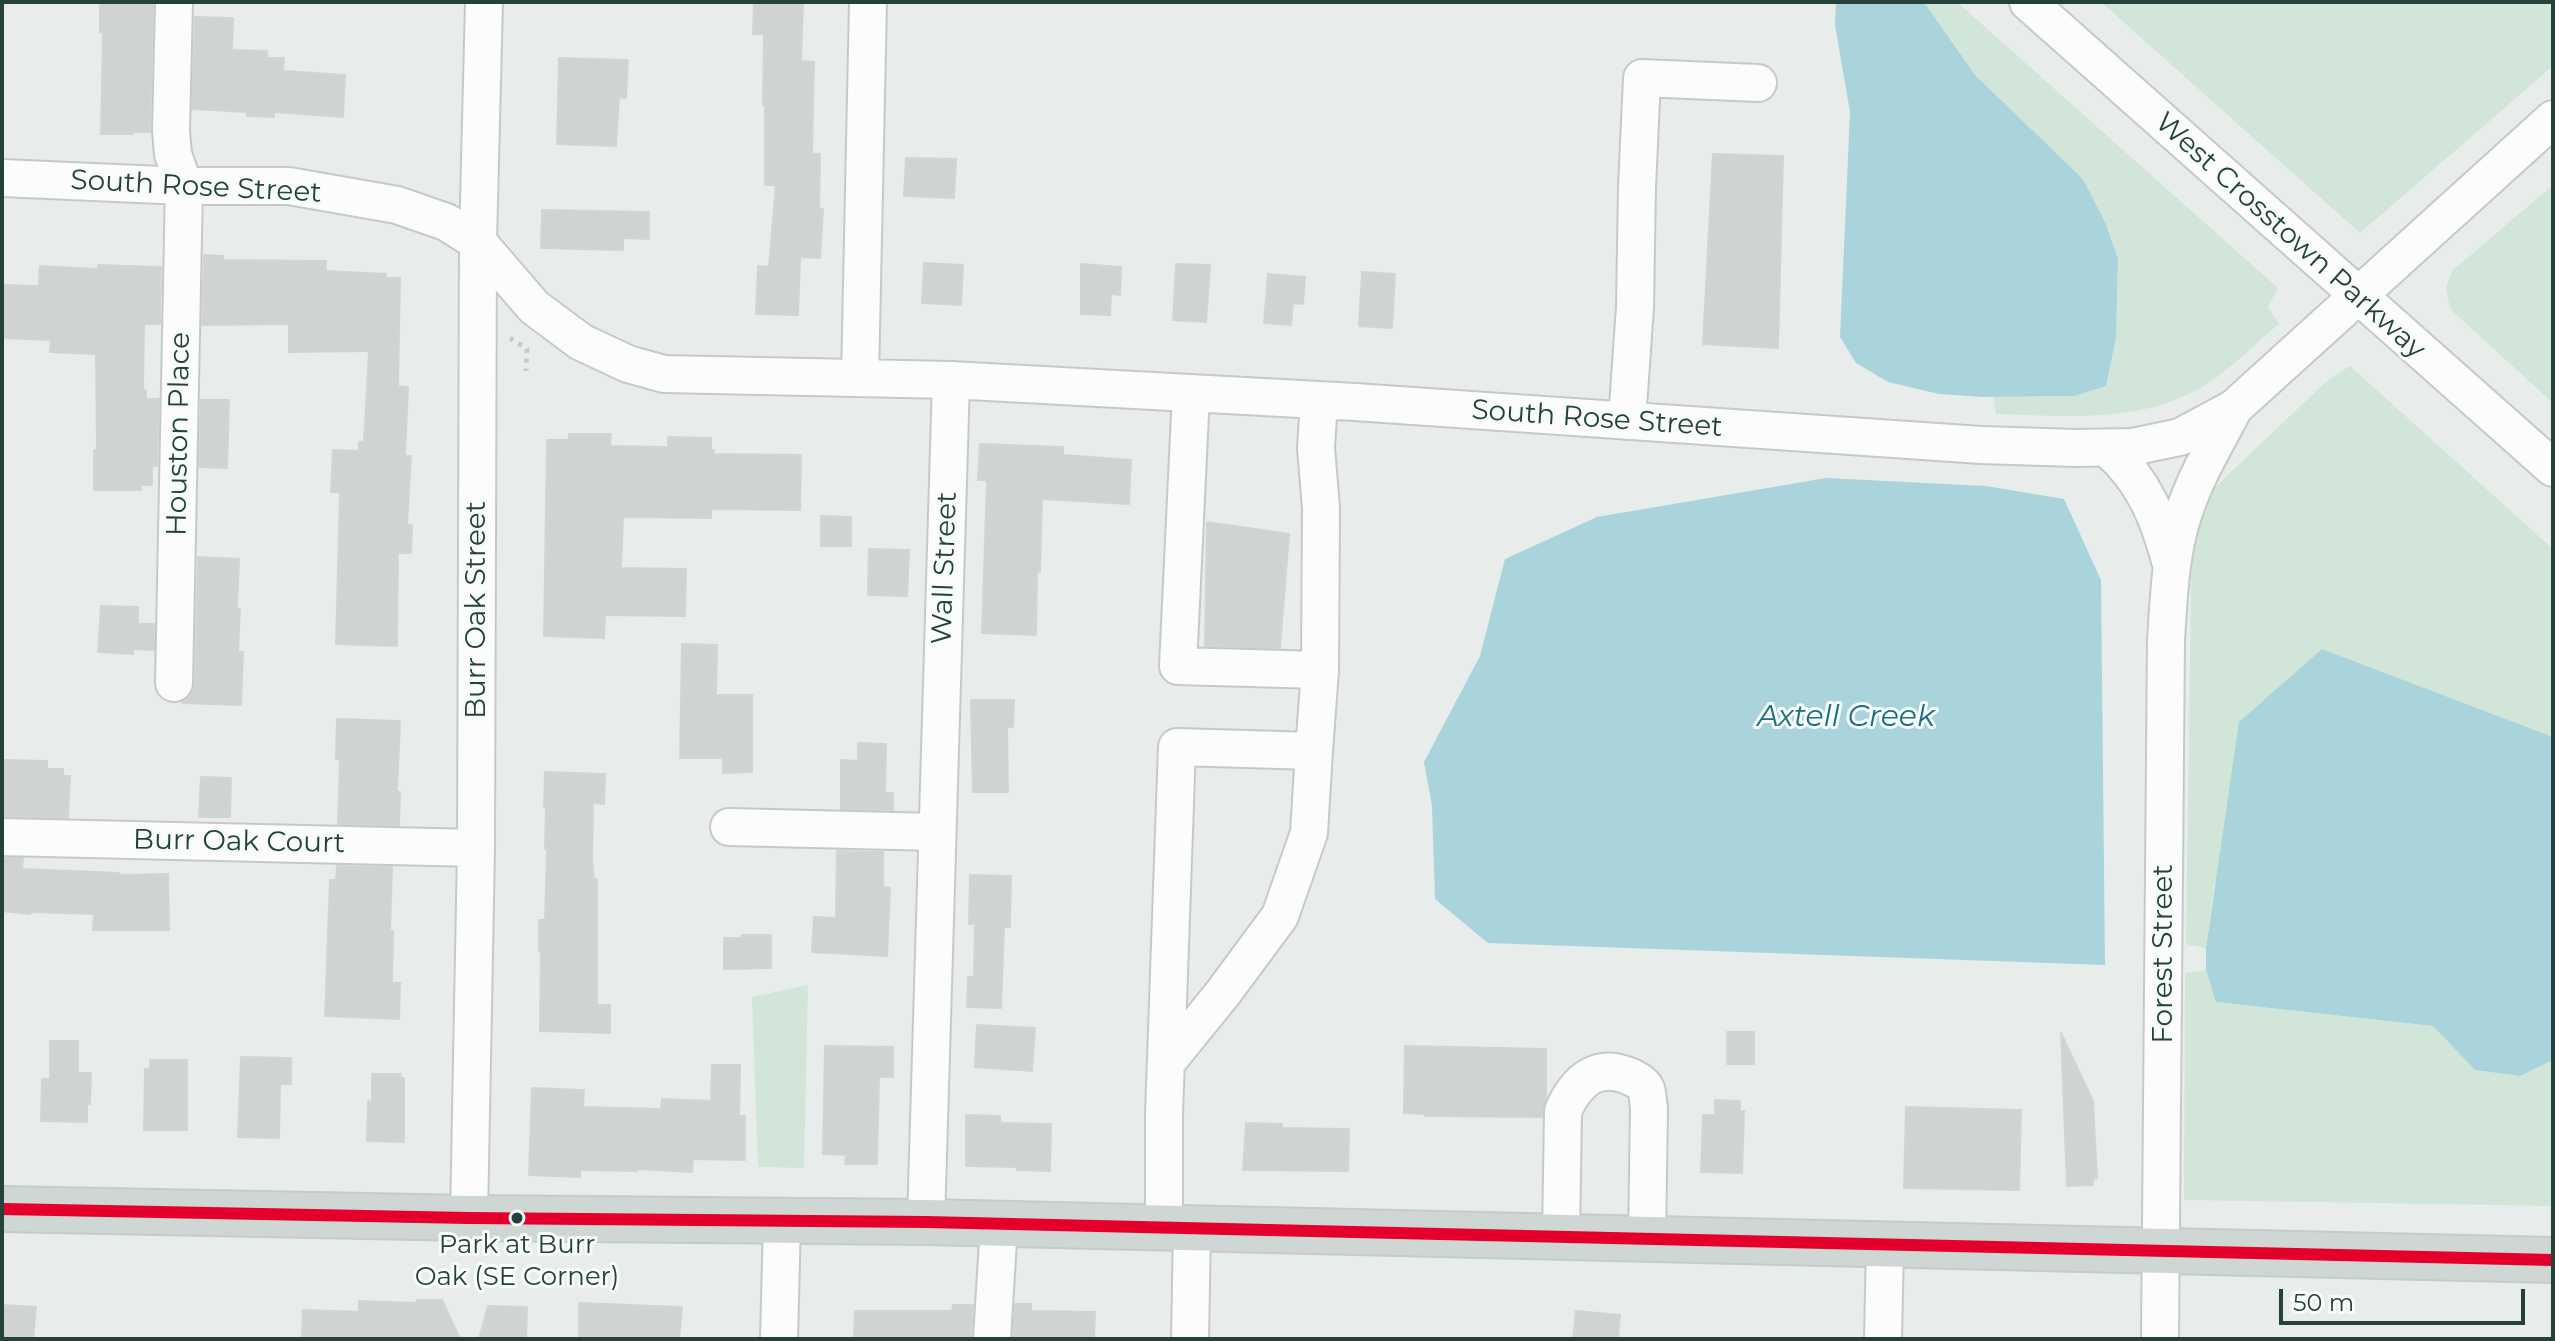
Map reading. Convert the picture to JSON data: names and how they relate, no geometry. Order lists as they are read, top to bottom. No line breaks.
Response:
{"streets":{"street":["South Rose Street","West Crosstown Parkway","Houston Place","Wall Street","Burr Oak Street","Burr Oak Court","Forest Street"]},"crossings":[["South Rose Street","Houston Place"],["South Rose Street","Wall Street"],["South Rose Street","Burr Oak Street"],["South Rose Street","Forest Street"],["Burr Oak Street","Burr Oak Court"]],"water":["Axtell Creek"],"places":["Park at Burr Oak (SE Corner)"],"scale_bar":"50 m"}
